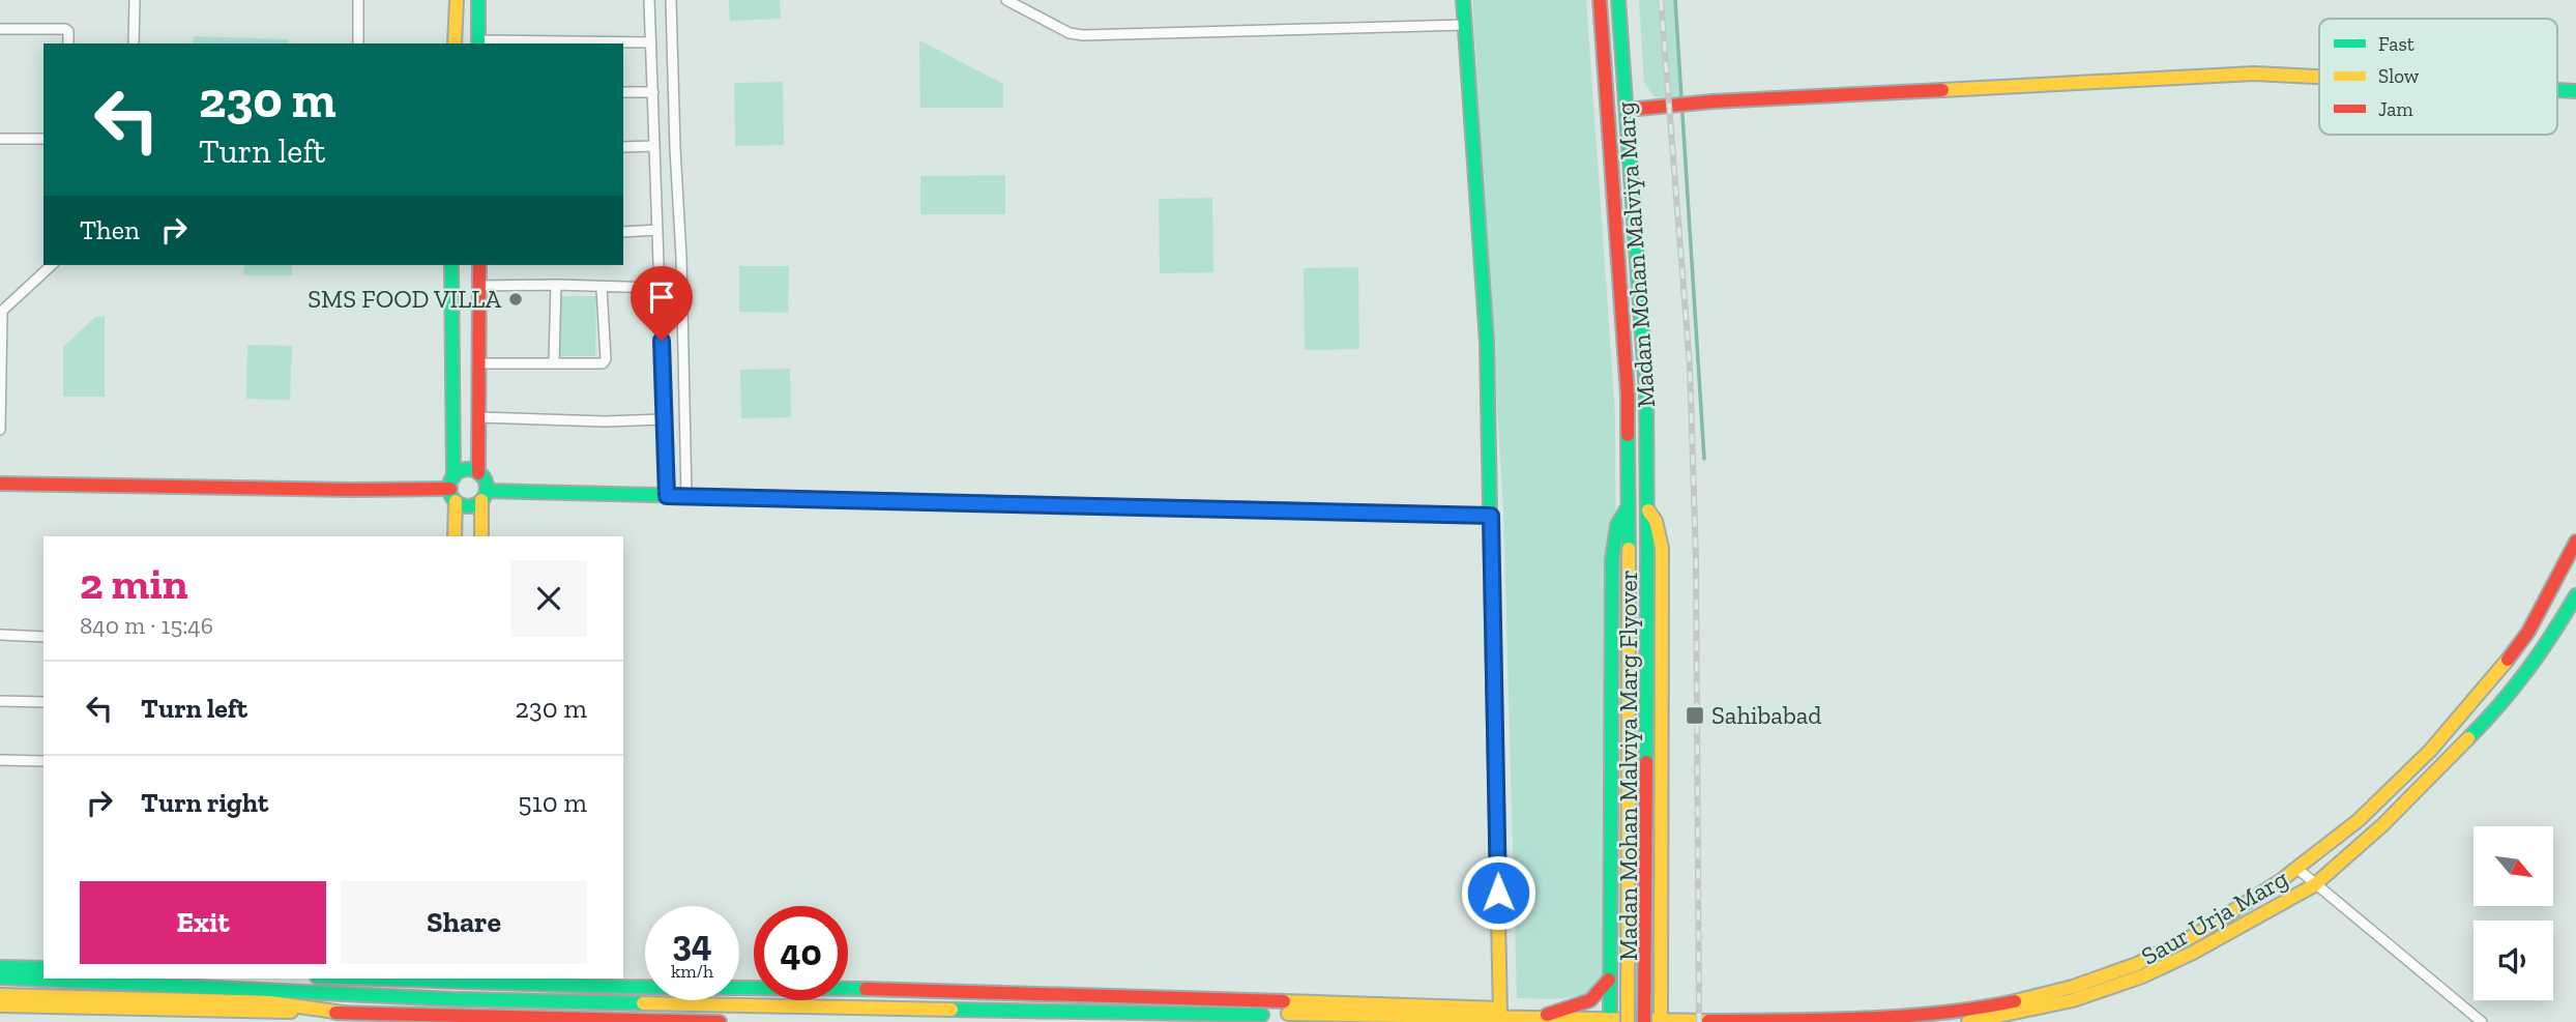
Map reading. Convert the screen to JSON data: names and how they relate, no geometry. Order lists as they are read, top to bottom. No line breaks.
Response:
{"streets":{"main road":["Madan Mohan Malviya Marg","Madan Mohan Malviya Marg Flyover","Saur Urja Marg"]},"crossings":[["Madan Mohan Malviya Marg","Madan Mohan Malviya Marg Flyover"]],"places":{"other":["SMS FOOD VILLA"],"transit":["Sahibabad"]},"legend":["Fast","Slow","Jam"],"north":"bottom right","page":{"turn":["230 m","Turn left"],"then":"Then","heading":["2 min","840 m · 15:46"],"list":[{"name":"Turn left","value":"230 m"},{"name":"Turn right","value":"510 m"}],"buttons":["Exit","Share"],"speed":"34 km/h","limit":"40"}}
